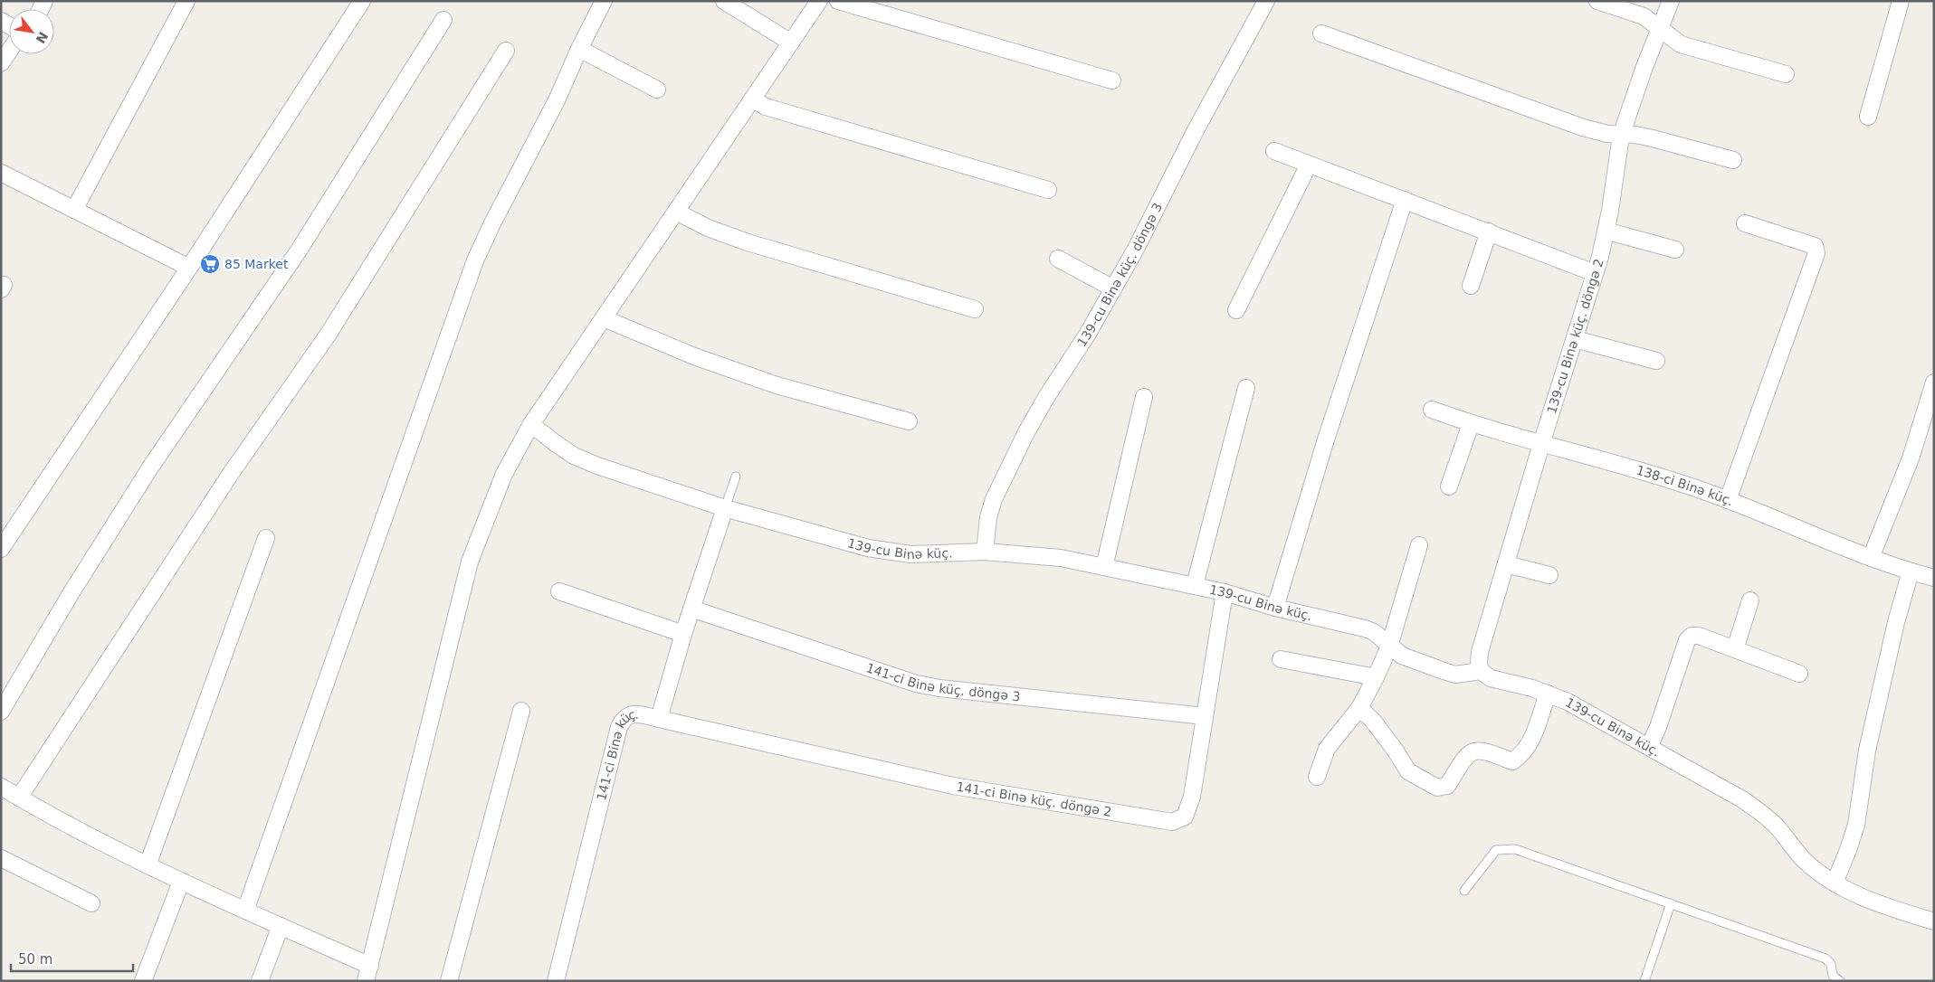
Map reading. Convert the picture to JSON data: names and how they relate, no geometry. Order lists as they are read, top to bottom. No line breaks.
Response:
{"streets":{"street":["139-cu Binə küç. döngə 3","139-cu Binə küç. döngə 2","138-ci Binə küç.","139-cu Binə küç.","141-ci Binə küç. döngə 3","141-ci Binə küç.","141-ci Binə küç. döngə 2"]},"crossings":[["139-cu Binə küç. döngə 3","139-cu Binə küç."],["139-cu Binə küç. döngə 2","138-ci Binə küç."],["139-cu Binə küç. döngə 2","139-cu Binə küç."],["139-cu Binə küç.","141-ci Binə küç."],["139-cu Binə küç.","141-ci Binə küç. döngə 2"],["141-ci Binə küç. döngə 3","141-ci Binə küç."],["141-ci Binə küç. döngə 3","141-ci Binə küç. döngə 2"],["141-ci Binə küç.","141-ci Binə küç. döngə 2"]],"places":{"supermarket":["85 Market"]},"scale_bar":"50 m","north":"bottom right"}
